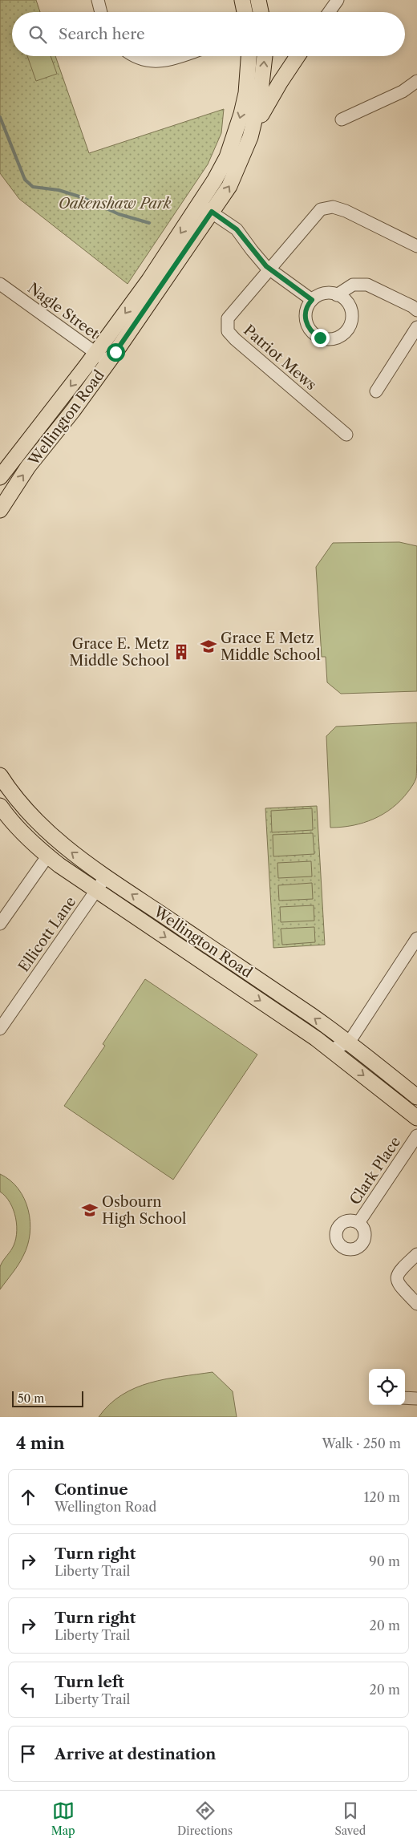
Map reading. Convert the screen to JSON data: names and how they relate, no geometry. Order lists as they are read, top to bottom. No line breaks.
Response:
{"streets":{"main road":["Wellington Road"],"street":["Nagle Street","Patriot Mews","Ellicott Lane","Clark Place"]},"crossings":[["Nagle Street","Wellington Road"],["Wellington Road","Ellicott Lane"]],"parks":["Oakenshaw Park"],"places":{"school or university":["Grace E Metz Middle School","Osbourn High School"],"building":["Grace E. Metz Middle School"]},"scale_bar":"50 m","page":{"search":"Search here","scale":"50 m","heading":["4 min","Walk · 250 m"],"list":[["Continue","Wellington Road","120 m"],["Turn right","Liberty Trail","90 m"],["Turn right","Liberty Trail","20 m"],["Turn left","Liberty Trail","20 m"],"Arrive at destination"],"nav":["Map","Directions","Saved"]}}
